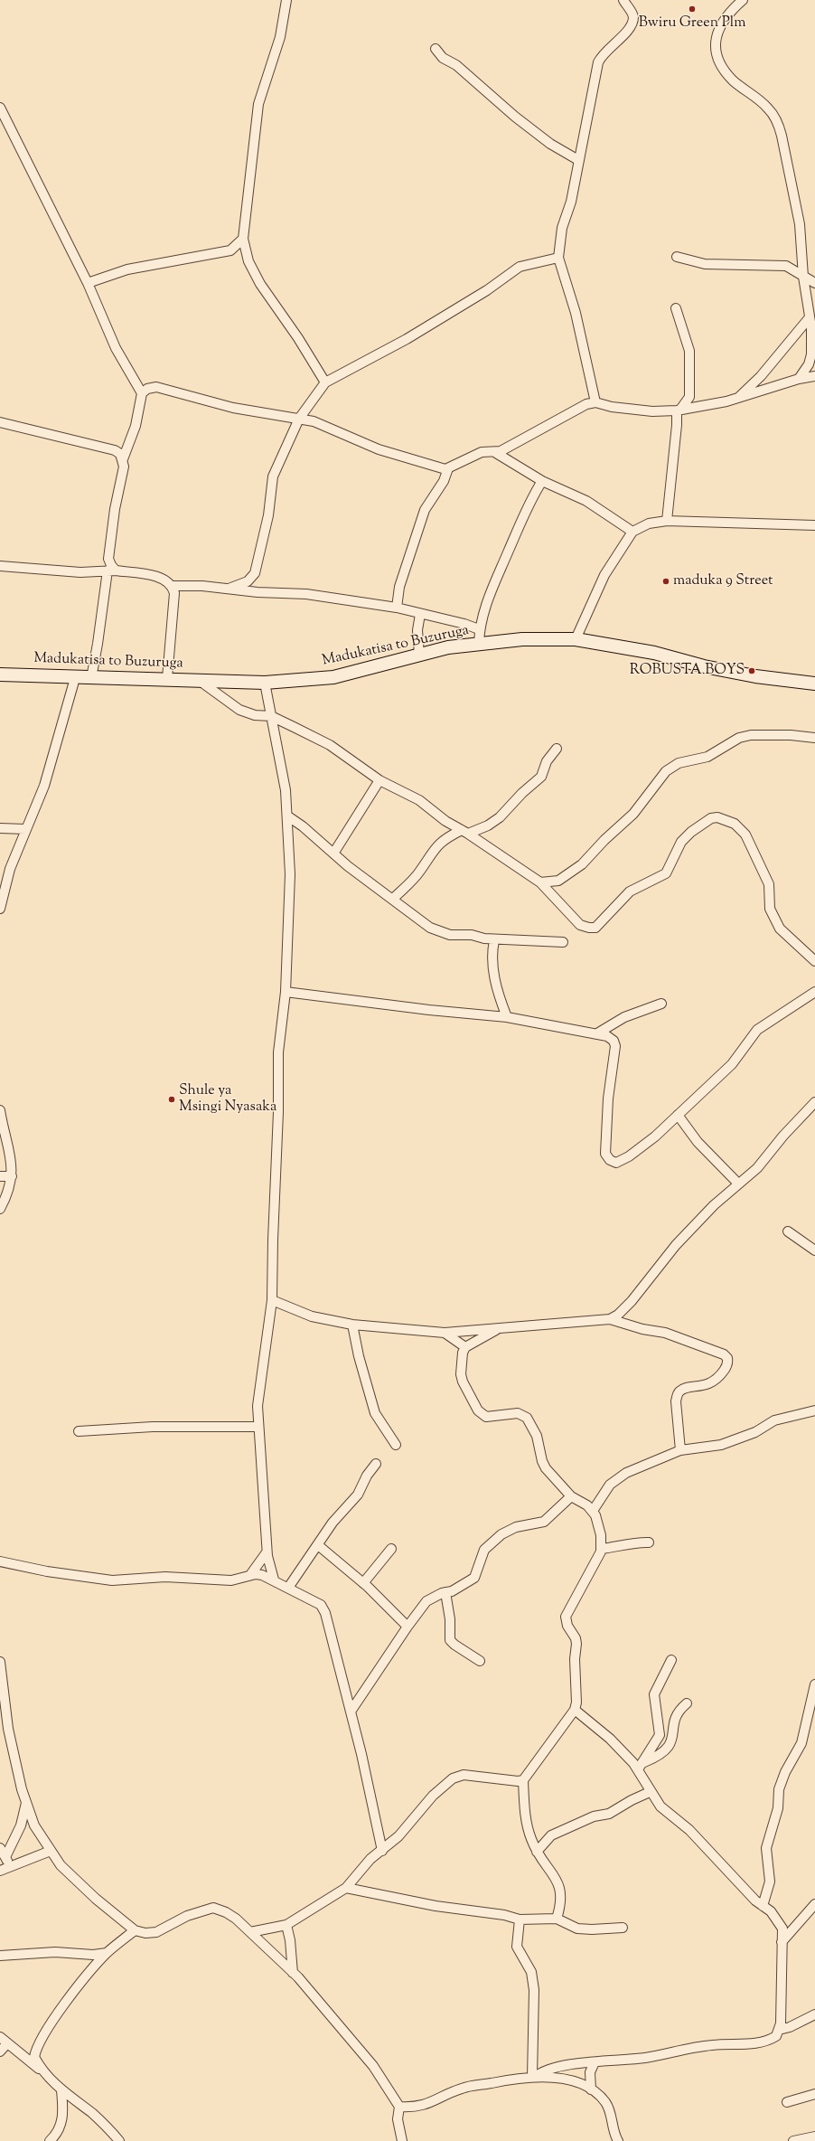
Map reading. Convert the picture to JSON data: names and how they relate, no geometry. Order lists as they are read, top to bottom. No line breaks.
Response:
{"streets":{"main road":["Madukatisa to Buzuruga"]},"places":["Bwiru Green Plm","maduka 9 Street","ROBUSTA BOYS","Shule ya Msingi Nyasaka"]}
